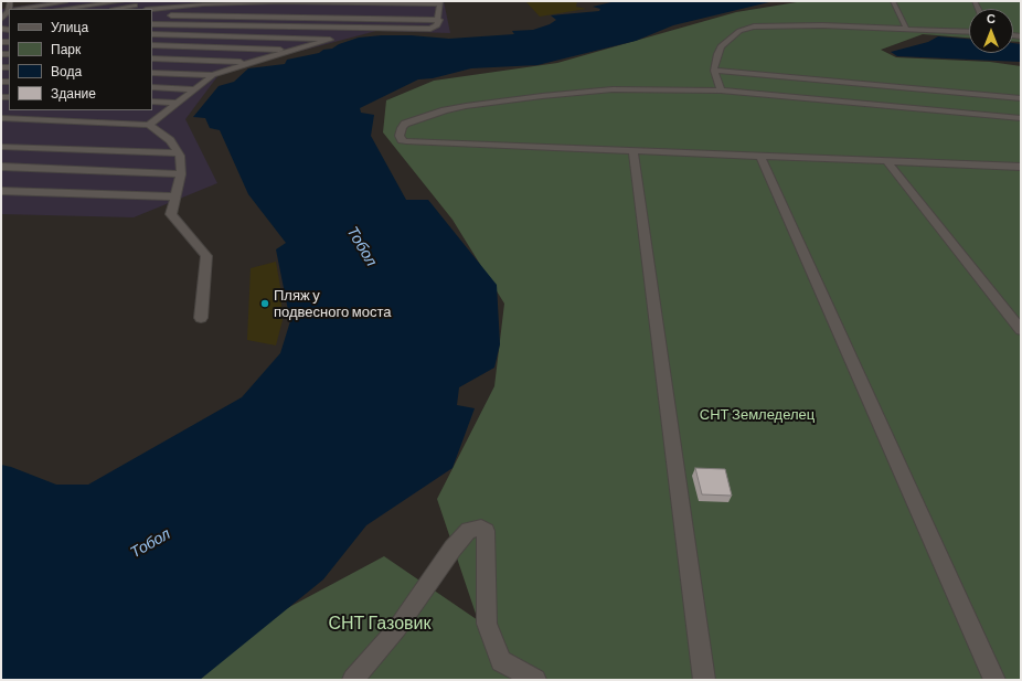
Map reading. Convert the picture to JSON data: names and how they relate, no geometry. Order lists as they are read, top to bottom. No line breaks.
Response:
{"water":["Тобол"],"parks":["СНТ Земледелец","СНТ Газовик"],"places":["Пляж у подвесного моста"],"legend":["Улица","Парк","Вода","Здание"],"north":"top"}
